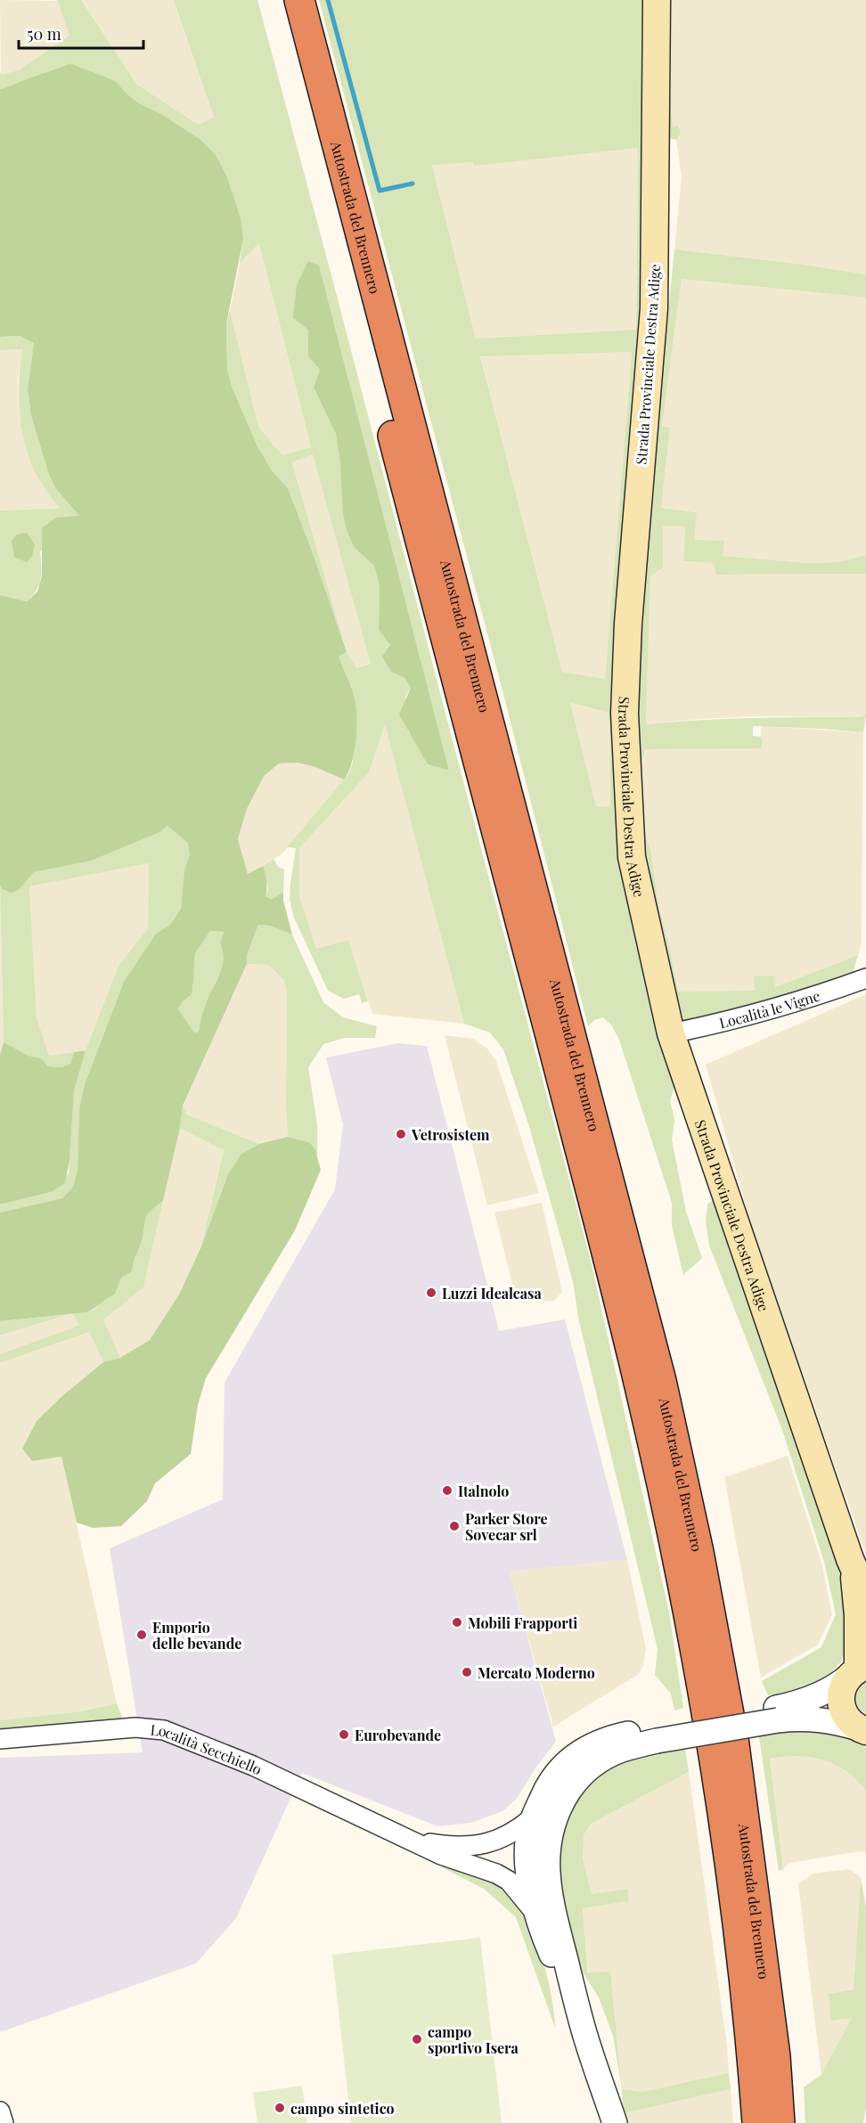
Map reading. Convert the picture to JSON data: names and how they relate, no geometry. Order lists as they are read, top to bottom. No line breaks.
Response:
{"streets":{"highway":["Autostrada del Brennero"],"main road":["Strada Provinciale Destra Adige"],"street":["Località le Vigne","Località Secchiello"]},"crossings":[["Strada Provinciale Destra Adige","Località le Vigne"]],"places":["Vetrosistem","Luzzi Idealcasa","Italnolo","Parker Store Sovecar srl","Mobili Frapporti","Emporio delle bevande","Mercato Moderno","Eurobevande","campo sportivo Isera","campo sintetico"],"scale_bar":"50 m"}
